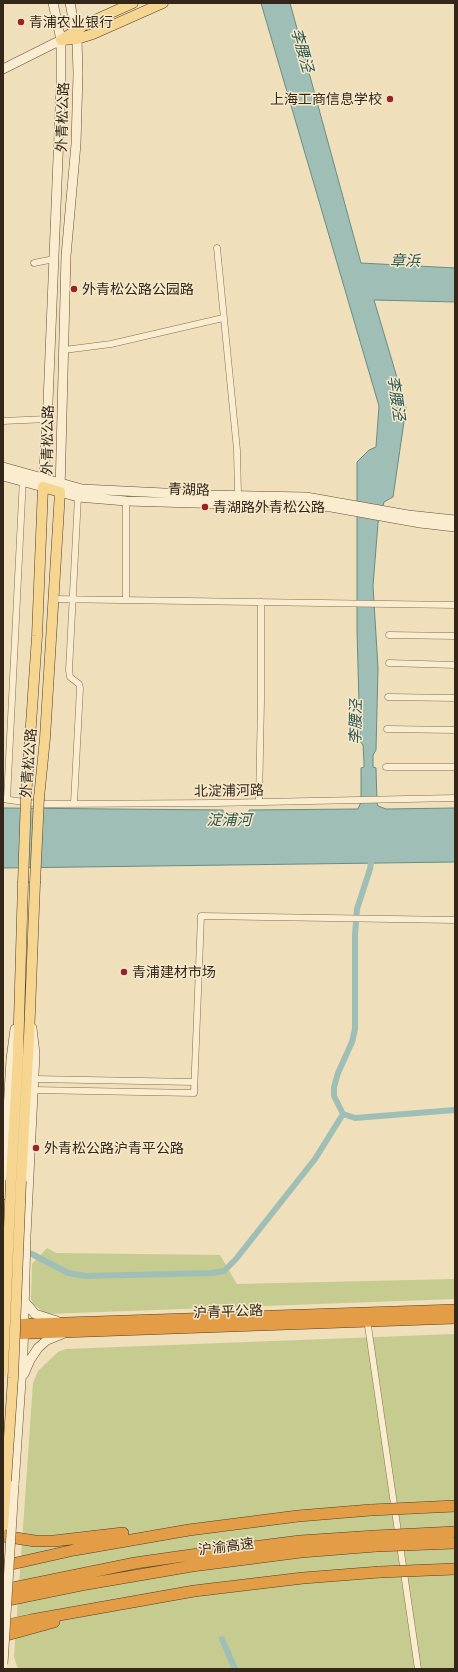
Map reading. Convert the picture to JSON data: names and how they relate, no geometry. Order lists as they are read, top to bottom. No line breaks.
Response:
{"streets":{"highway":["沪青平公路","沪渝高速"],"main road":["外青松公路","青湖路"],"street":["北淀浦河路"]},"crossings":[["外青松公路","青湖路"]],"water":["李腰泾","章浜","淀浦河"],"places":["青浦农业银行","上海工商信息学校","外青松公路公园路","青湖路外青松公路","青浦建材市场","外青松公路沪青平公路"]}
